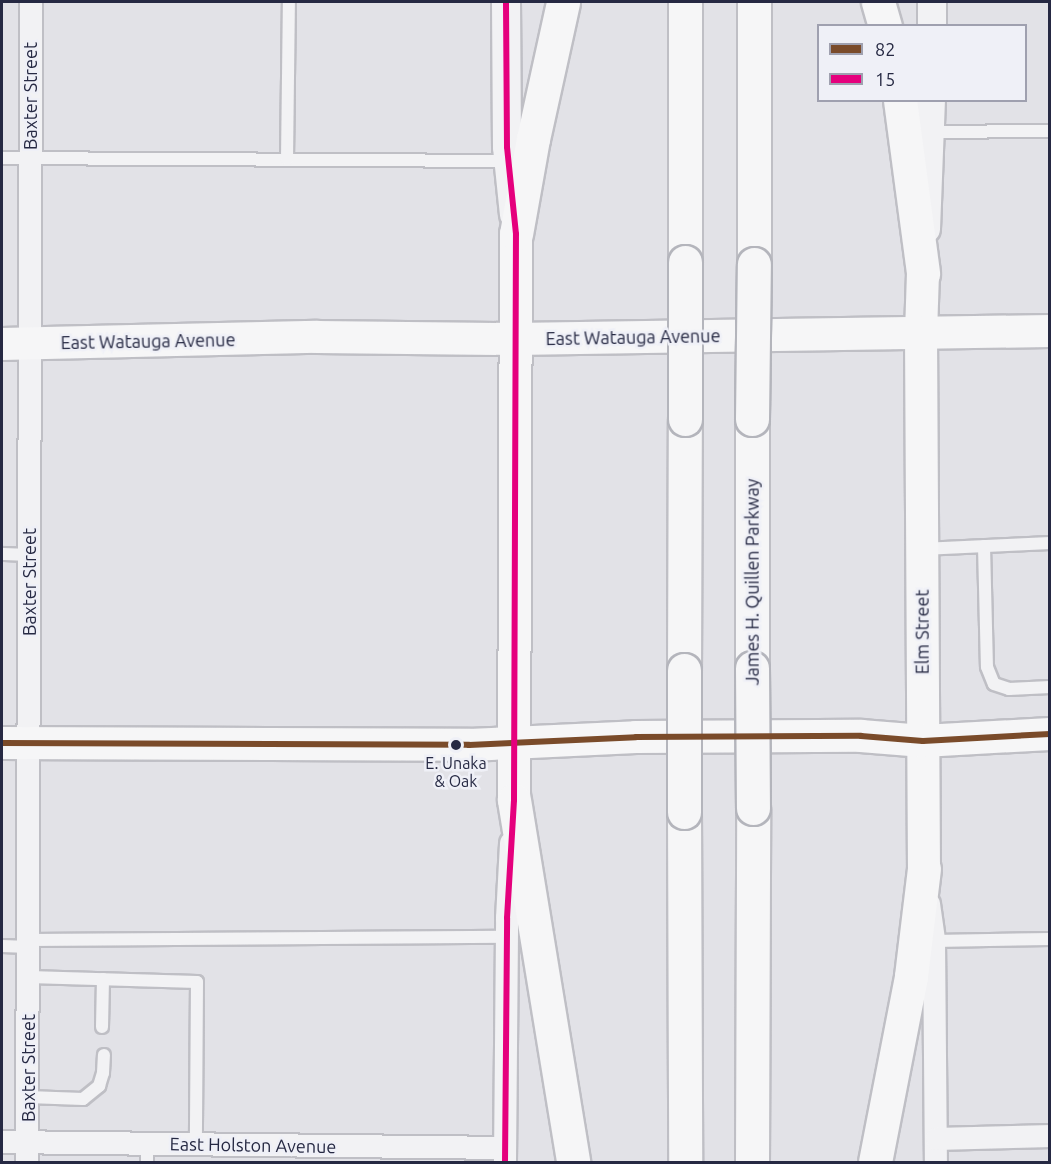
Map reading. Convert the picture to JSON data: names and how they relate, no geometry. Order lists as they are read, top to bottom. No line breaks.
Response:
{"streets":{"highway":["James H. Quillen Parkway"],"main road":["East Watauga Avenue","Elm Street"],"street":["Baxter Street","East Holston Avenue"]},"crossings":[["Baxter Street","East Watauga Avenue"],["Baxter Street","East Holston Avenue"],["East Watauga Avenue","Elm Street"]],"places":["E. Unaka & Oak"],"lines":["transit line 15","transit line 82"],"legend":["82","15"]}
